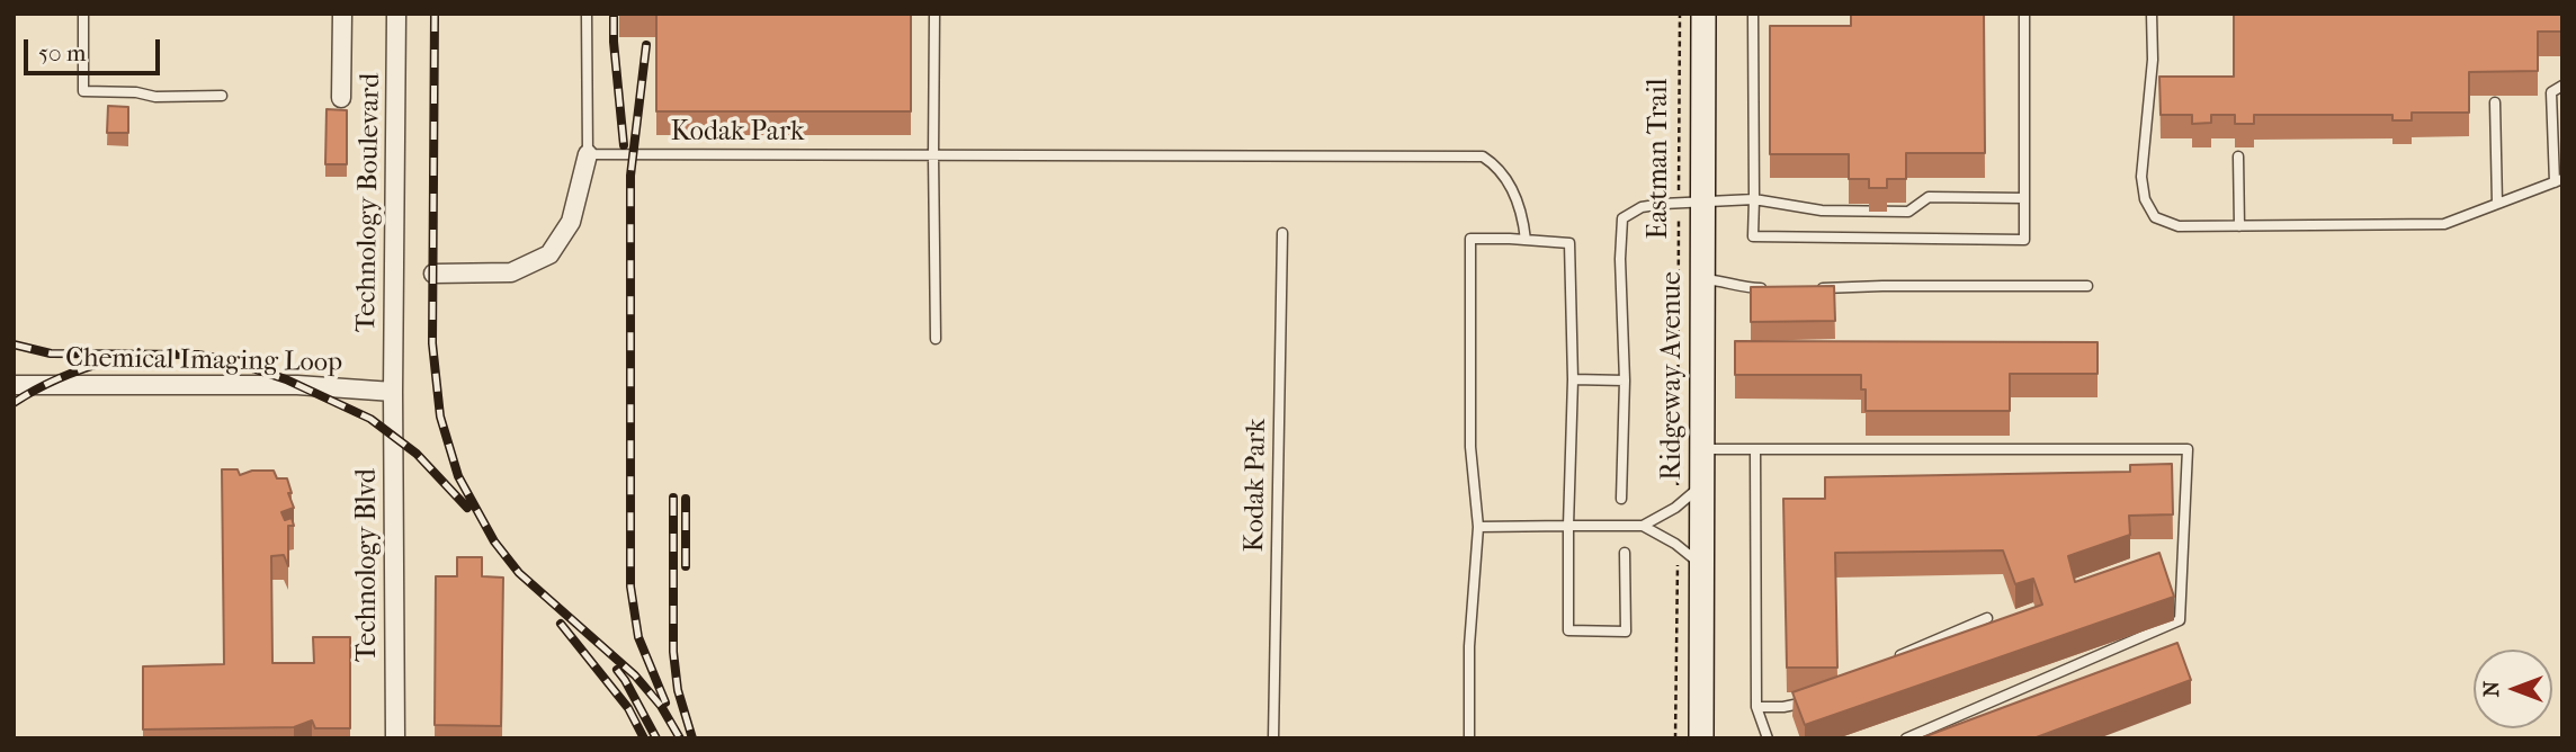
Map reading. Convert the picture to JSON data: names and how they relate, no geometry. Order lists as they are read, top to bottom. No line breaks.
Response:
{"streets":{"main road":["Ridgeway Avenue"],"street":["Technology Boulevard","Chemical Imaging Loop","Technology Blvd"],"lane":["Kodak Park"],"path":["Eastman Trail"]},"crossings":[["Technology Boulevard","Chemical Imaging Loop"],["Technology Boulevard","Technology Blvd"],["Chemical Imaging Loop","Technology Blvd"]],"scale_bar":"50 m","north":"left"}
